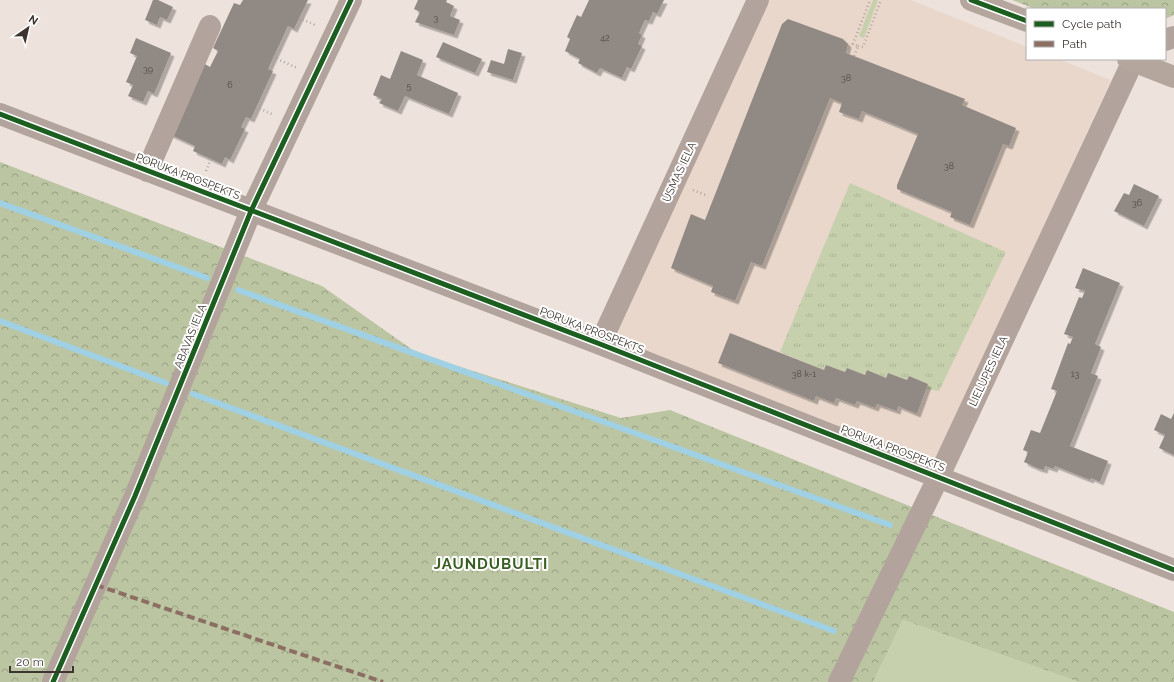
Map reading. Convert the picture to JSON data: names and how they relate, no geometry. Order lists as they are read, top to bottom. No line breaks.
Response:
{"streets":{"street":["USMAS IELA","PORUKA PROSPEKTS","ABAVAS IELA","LIELUPES IELA"]},"crossings":[["USMAS IELA","PORUKA PROSPEKTS"],["PORUKA PROSPEKTS","ABAVAS IELA"],["PORUKA PROSPEKTS","LIELUPES IELA"]],"districts":["JAUNDUBULTI"],"house_numbers":["3","42","39","38","6","5","38","36","38 k-1","13"],"legend":["Cycle path","Path"],"scale_bar":"20 m","north":"top right"}
